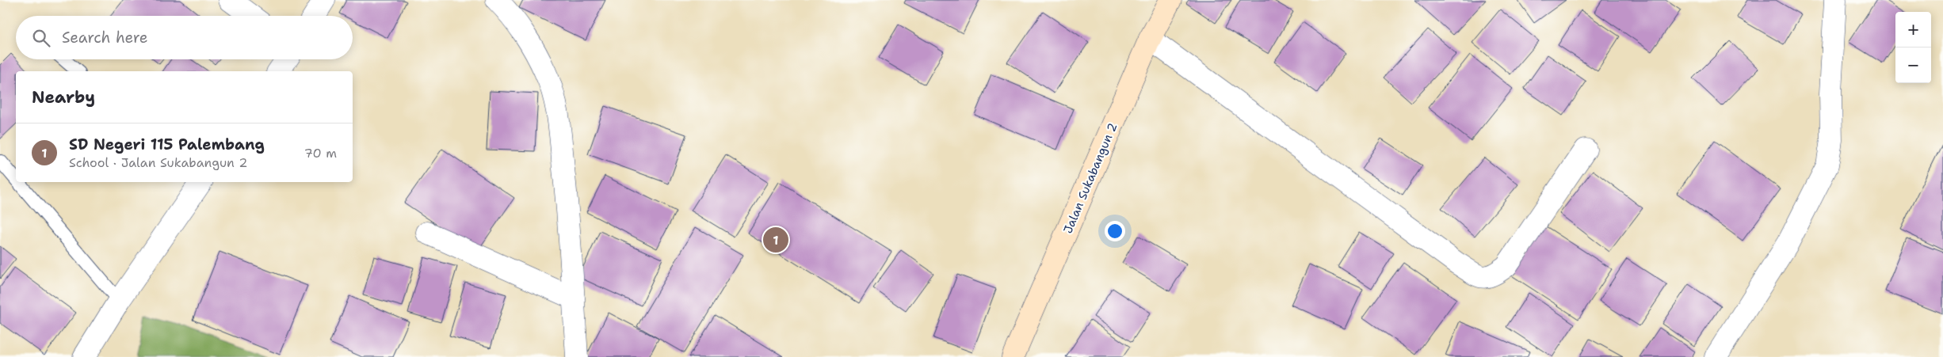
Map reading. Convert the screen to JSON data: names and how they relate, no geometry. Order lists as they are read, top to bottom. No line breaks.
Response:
{"streets":{"street":["Jalan Sukabangun 2"]},"page":{"map_buttons":["+","−"],"search":"Search here","heading":"Nearby","list":[{"mark":"1","name":"SD Negeri 115 Palembang","note":"School · Jalan Sukabangun 2","value":"70 m"}],"pins":"1"}}
